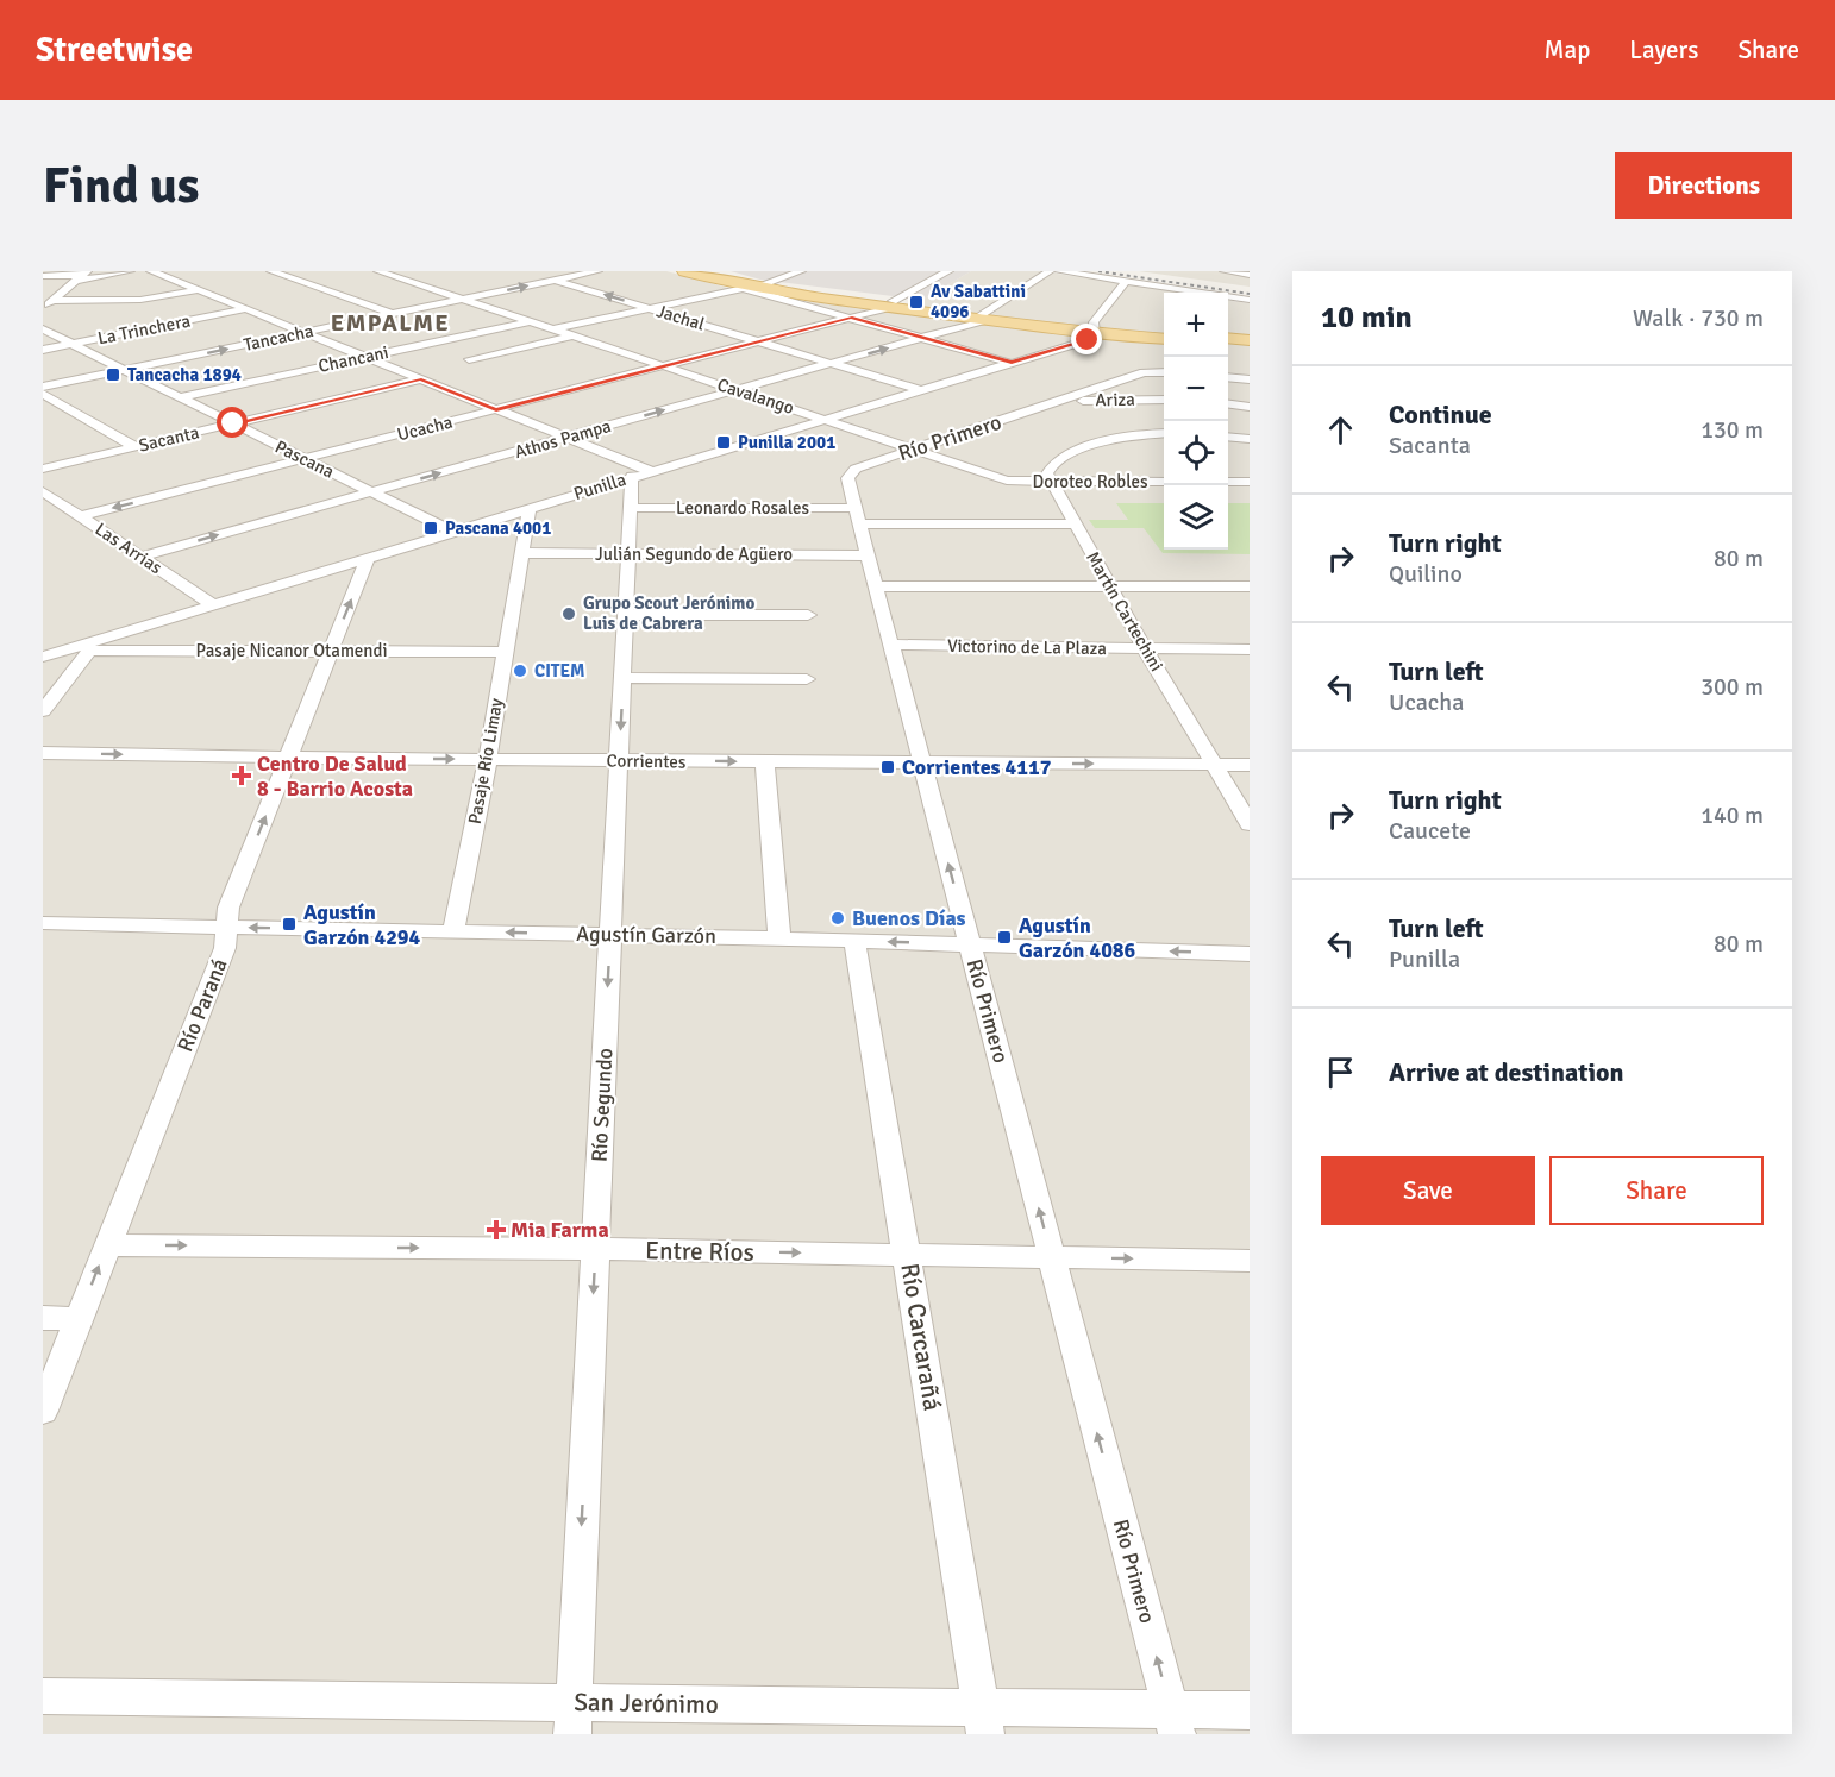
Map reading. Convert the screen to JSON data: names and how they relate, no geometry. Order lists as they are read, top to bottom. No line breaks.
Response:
{"streets":{"street":["Jachal","La Trinchera","Tancacha","Chancani","Cavalango","Ariza","Ucacha","Río Primero","Sacanta","Athos Pampa","Pascana","Doroteo Robles","Punilla","Leonardo Rosales","Las Arrias","Julián Segundo de Agüero","Martín Cartechini","Victorino de La Plaza","Pasaje Nicanor Otamendi","Pasaje Río Limay","Corrientes","Agustín Garzón","Río Paraná","Río Segundo","Entre Ríos","Río Carcarañá","San Jerónimo"]},"crossings":[["Jachal","Tancacha"],["Jachal","Ucacha"],["Jachal","Athos Pampa"],["Jachal","Punilla"],["La Trinchera","Pascana"],["Tancacha","Cavalango"],["Tancacha","Pascana"],["Chancani","Cavalango"],["Chancani","Pascana"],["Cavalango","Ucacha"],["Cavalango","Río Primero"],["Cavalango","Athos Pampa"],["Cavalango","Doroteo Robles"],["Cavalango","Punilla"],["Ariza","Río Primero"],["Ucacha","Pascana"],["Ucacha","Las Arrias"],["Río Primero","Leonardo Rosales"],["Río Primero","Julián Segundo de Agüero"],["Río Primero","Victorino de La Plaza"],["Río Primero","Corrientes"],["Río Primero","Agustín Garzón"],["Río Primero","Entre Ríos"],["Río Primero","San Jerónimo"],["Sacanta","Pascana"],["Athos Pampa","Pascana"],["Athos Pampa","Las Arrias"],["Pascana","Punilla"],["Doroteo Robles","Martín Cartechini"],["Punilla","Las Arrias"],["Punilla","Pasaje Nicanor Otamendi"],["Punilla","Pasaje Río Limay"],["Punilla","Río Paraná"],["Punilla","Río Segundo"],["Leonardo Rosales","Martín Cartechini"],["Leonardo Rosales","Río Segundo"],["Julián Segundo de Agüero","Pasaje Río Limay"],["Julián Segundo de Agüero","Río Segundo"],["Martín Cartechini","Victorino de La Plaza"],["Martín Cartechini","Corrientes"],["Pasaje Nicanor Otamendi","Pasaje Río Limay"],["Pasaje Nicanor Otamendi","Río Paraná"],["Pasaje Río Limay","Corrientes"],["Pasaje Río Limay","Agustín Garzón"],["Corrientes","Río Paraná"],["Corrientes","Río Segundo"],["Agustín Garzón","Río Paraná"],["Agustín Garzón","Río Segundo"],["Agustín Garzón","Río Carcarañá"],["Río Paraná","Entre Ríos"],["Río Segundo","Entre Ríos"],["Río Segundo","San Jerónimo"],["Entre Ríos","Río Carcarañá"],["Río Carcarañá","San Jerónimo"]],"one_way":["Río Primero","Agustín Garzón","Río Paraná","Río Segundo","Entre Ríos"],"districts":["EMPALME"],"places":{"transit":["Av Sabattini 4096","Tancacha 1894","Punilla 2001","Pascana 4001","Corrientes 4117","Agustín Garzón 4294","Agustín Garzón 4086"],"other":["Grupo Scout Jerónimo Luis de Cabrera","CITEM","Buenos Días"],"health":["Centro De Salud 8 - Barrio Acosta","Mia Farma"]},"page":{"header":"Streetwise","nav":["Map","Layers","Share"],"buttons":["Directions",["Save","Share"]],"title":"Find us","heading":["10 min","Walk · 730 m"],"map_buttons":["+","−"],"list":[["Continue","Sacanta","130 m"],["Turn right","Quilino","80 m"],["Turn left","Ucacha","300 m"],["Turn right","Caucete","140 m"],["Turn left","Punilla","80 m"],"Arrive at destination"]}}
